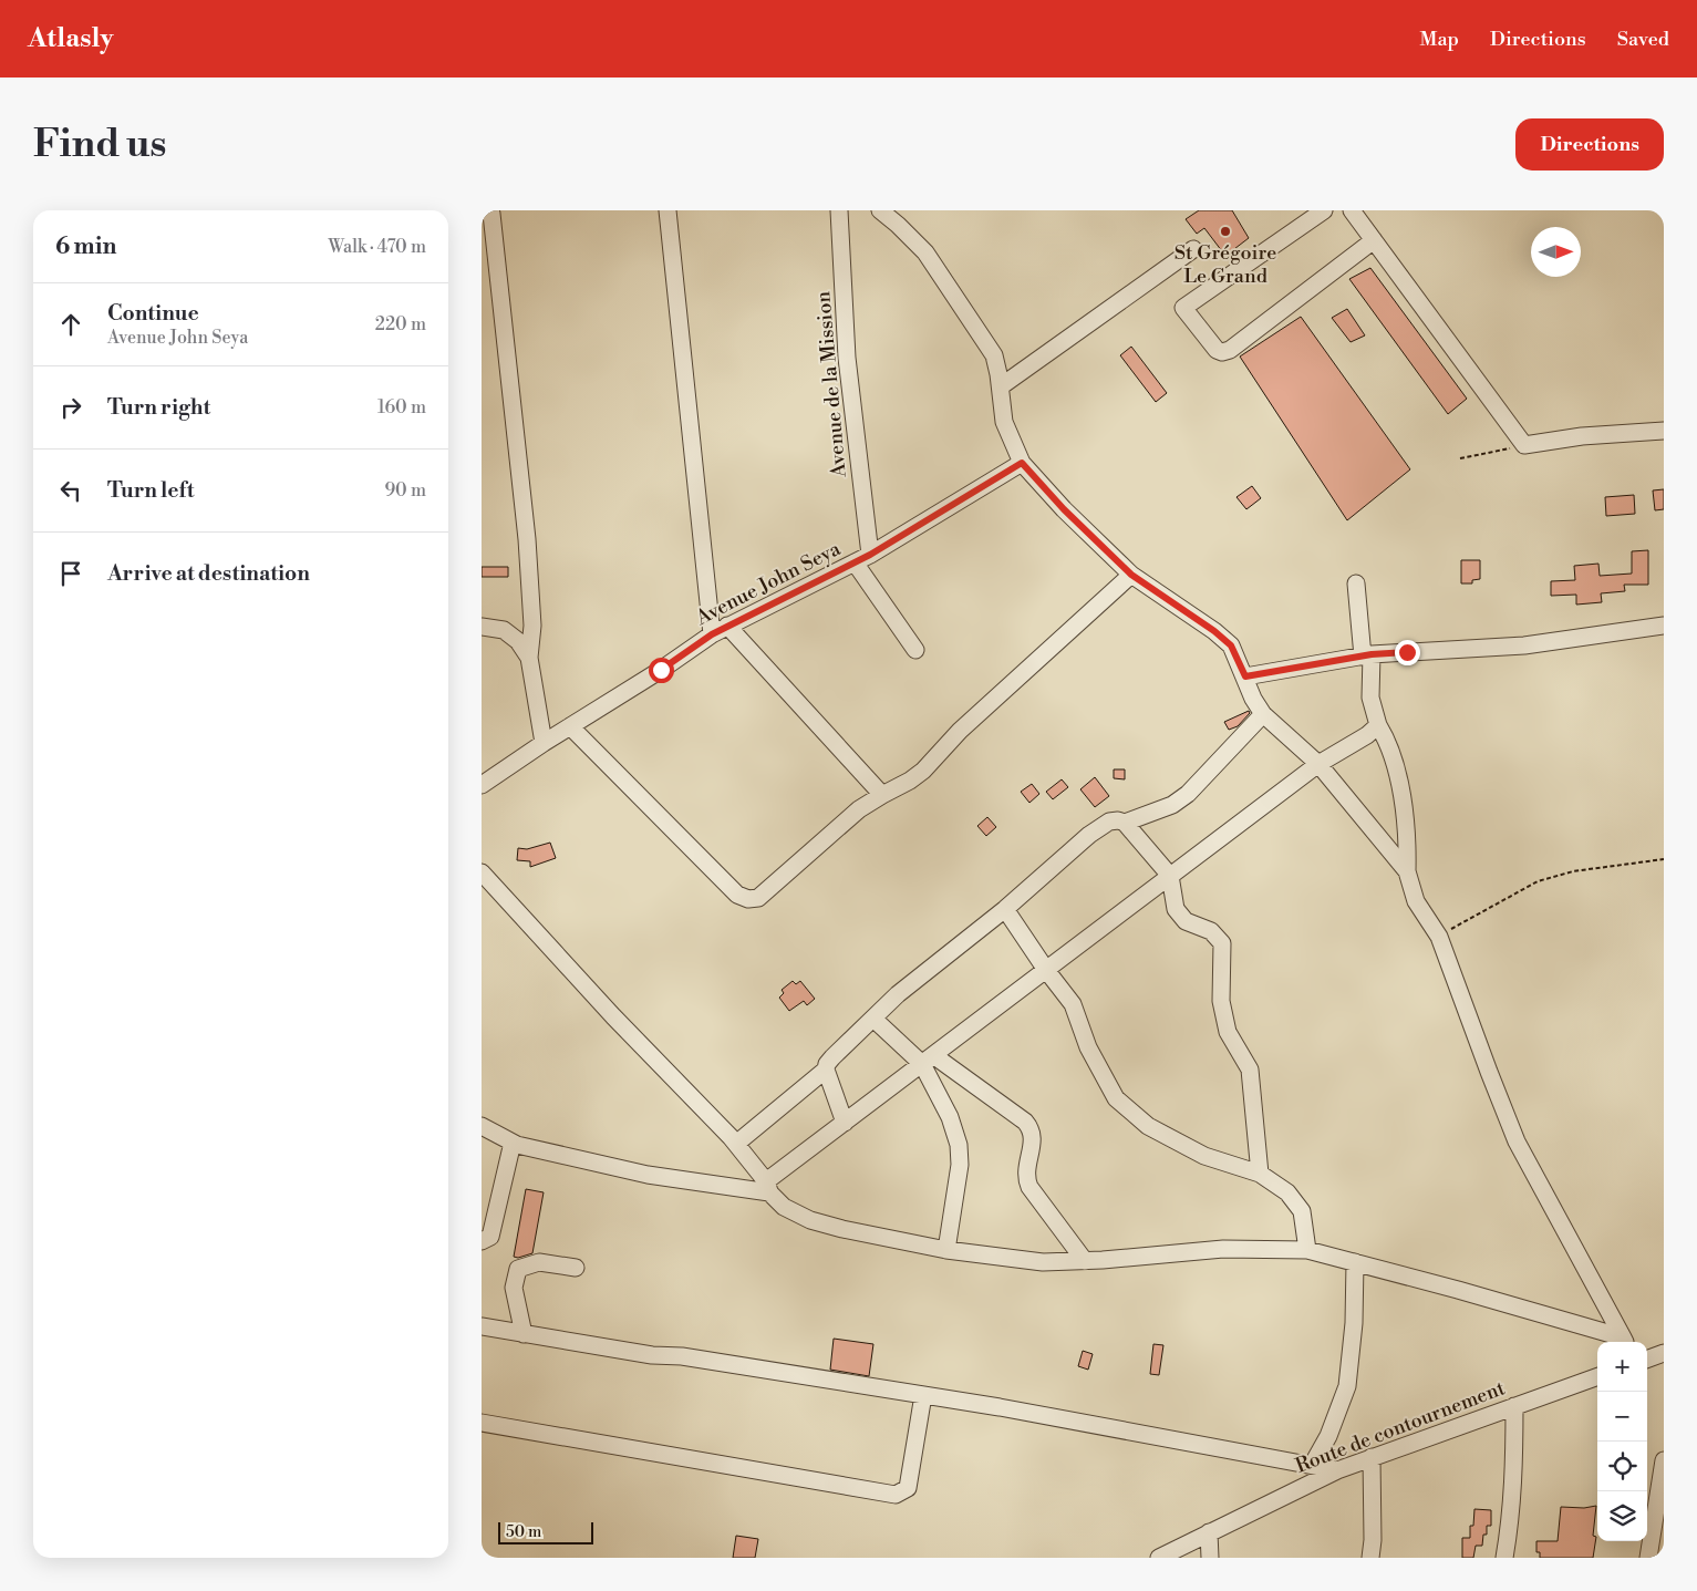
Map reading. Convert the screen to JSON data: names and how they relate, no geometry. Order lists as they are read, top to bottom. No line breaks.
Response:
{"streets":{"street":["Avenue de la Mission","Avenue John Seya","Route de contournement"]},"crossings":[["Avenue de la Mission","Avenue John Seya"]],"places":["St Grégoire Le Grand"],"scale_bar":"50 m","north":"right","page":{"header":"Atlasly","nav":["Map","Directions","Saved"],"buttons":"Directions","title":"Find us","heading":["6 min","Walk · 470 m"],"list":[["Continue","Avenue John Seya","220 m"],["Turn right","160 m"],["Turn left","90 m"],"Arrive at destination"],"map_buttons":["+","−"],"scale":"50 m"}}
